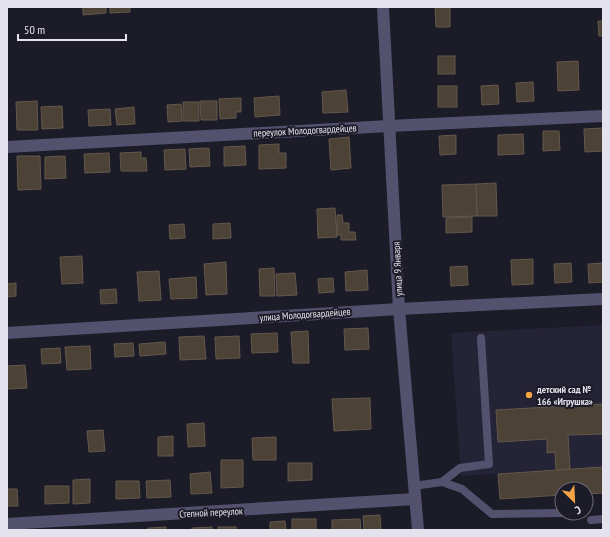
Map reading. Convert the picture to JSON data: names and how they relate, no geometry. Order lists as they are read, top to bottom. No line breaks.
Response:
{"streets":{"street":["переулок Молодогвардейцев","улица 9 Января","улица Молодогвардейцев","Степной переулок"]},"crossings":[["переулок Молодогвардейцев","улица 9 Января"],["улица 9 Января","улица Молодогвардейцев"],["улица 9 Января","Степной переулок"]],"places":["детский сад № 166 «Игрушка»"],"scale_bar":"50 m","north":"bottom right"}
